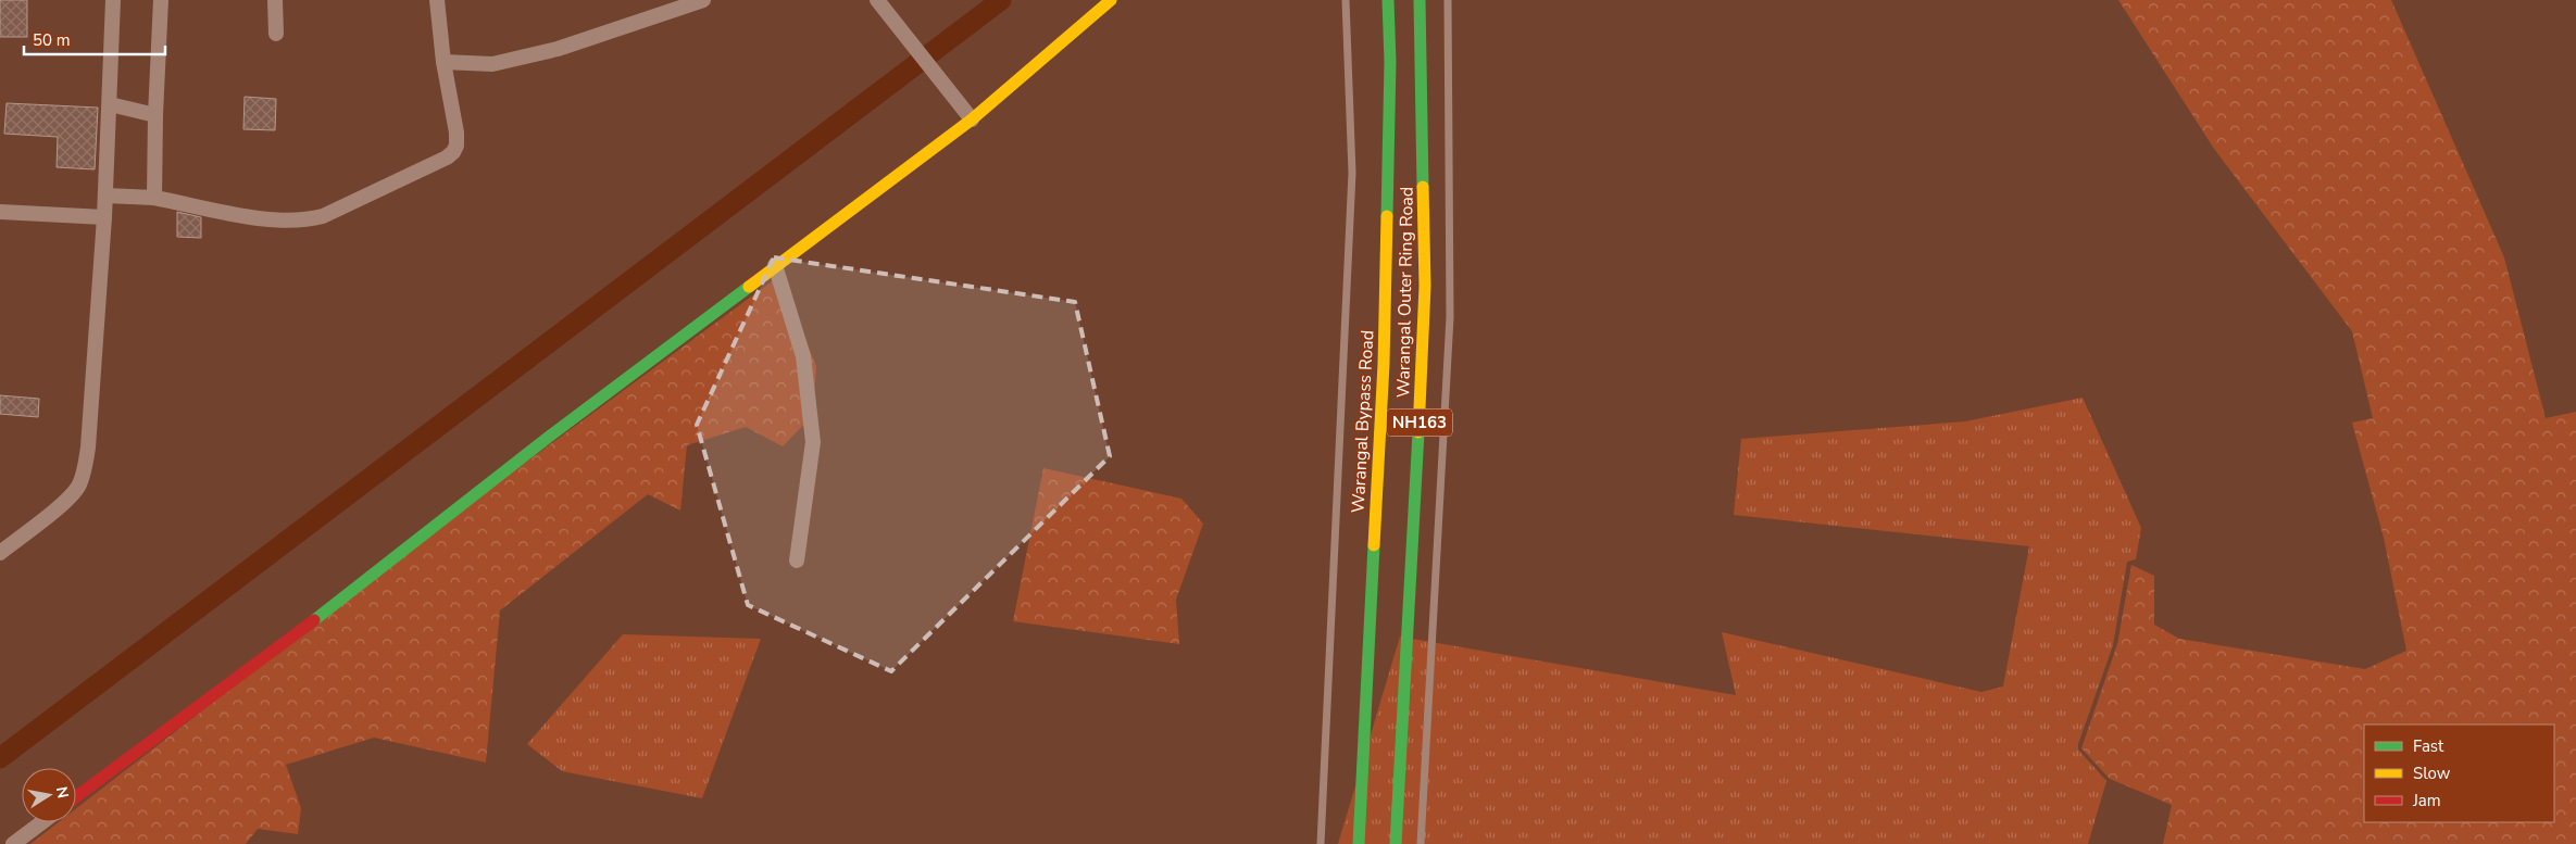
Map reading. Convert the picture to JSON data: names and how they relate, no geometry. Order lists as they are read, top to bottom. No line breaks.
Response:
{"streets":{"main road":["Warangal Outer Ring Road","Warangal Bypass Road","NH163"]},"legend":["Fast","Slow","Jam"],"scale_bar":"50 m","north":"right"}
